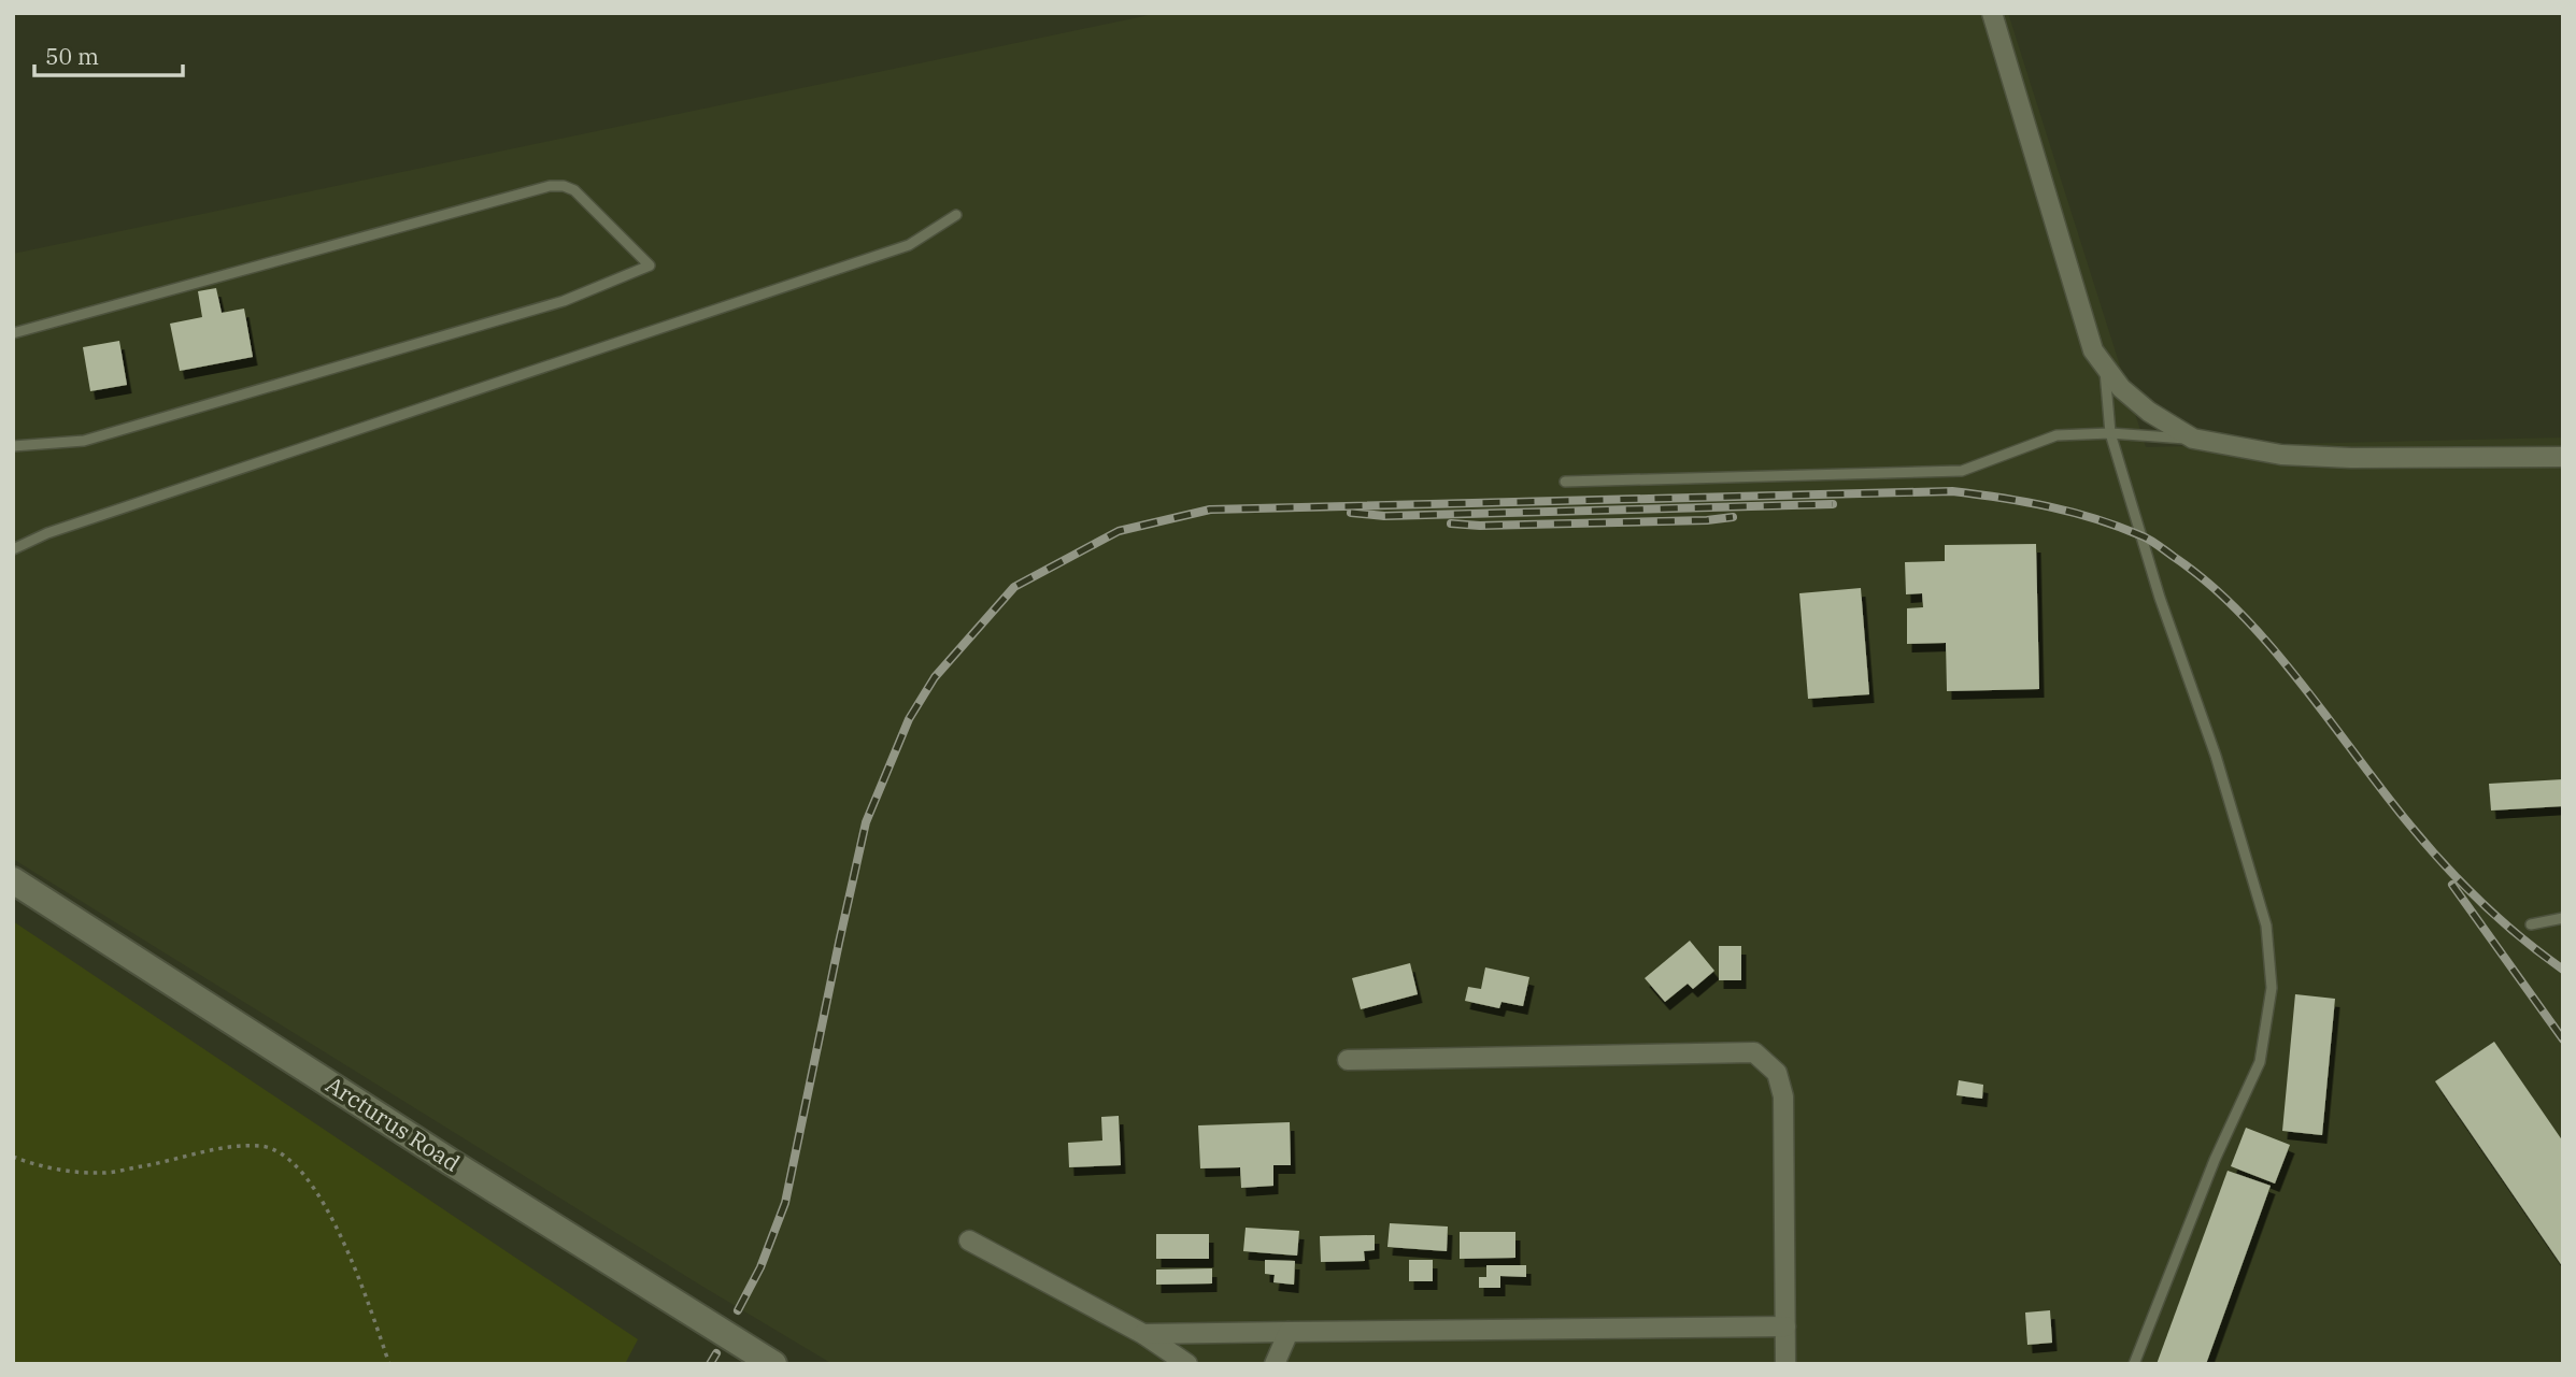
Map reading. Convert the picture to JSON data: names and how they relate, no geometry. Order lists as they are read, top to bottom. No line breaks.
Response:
{"streets":{"main road":["Arcturus Road"]},"scale_bar":"50 m"}
